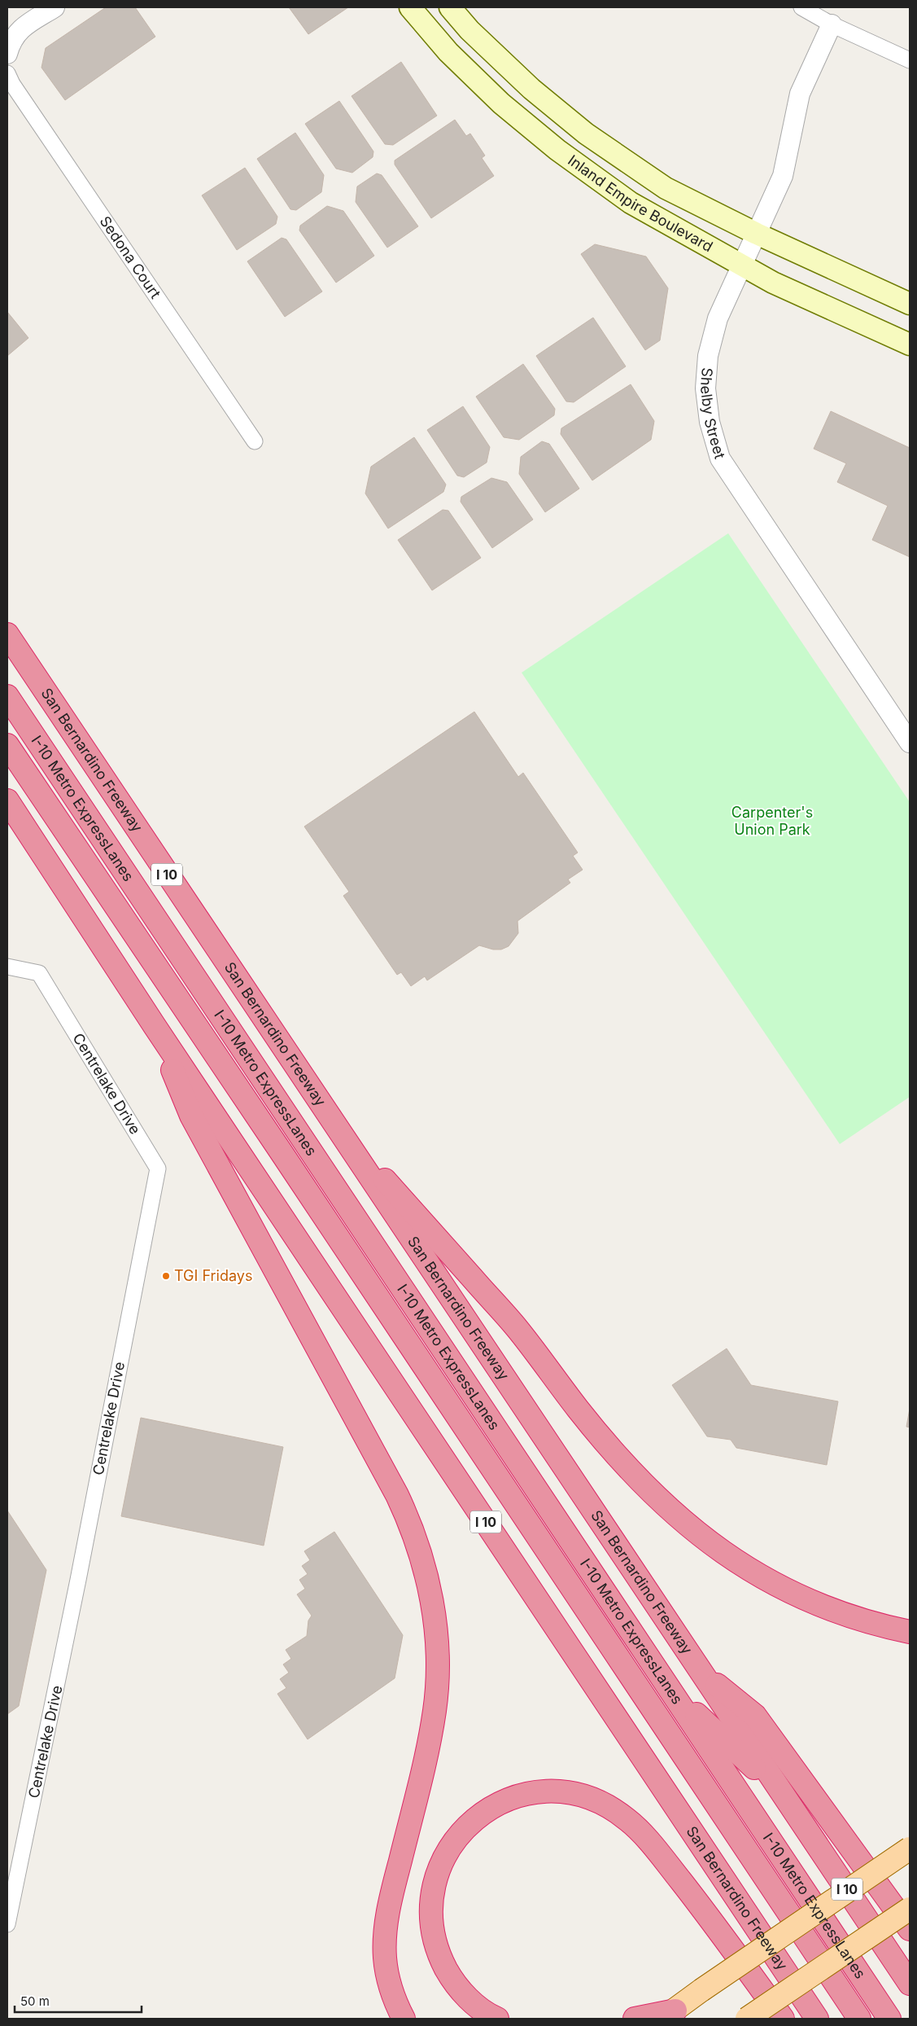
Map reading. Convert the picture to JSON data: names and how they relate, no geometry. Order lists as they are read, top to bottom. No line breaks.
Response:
{"streets":{"highway":["San Bernardino Freeway","I-10 Metro ExpressLanes","I 10"],"main road":["Inland Empire Boulevard"],"street":["Sedona Court","Shelby Street","Centrelake Drive"]},"crossings":[["Inland Empire Boulevard","Shelby Street"]],"parks":["Carpenter's Union Park"],"places":["TGI Fridays"],"scale_bar":"50 m"}
